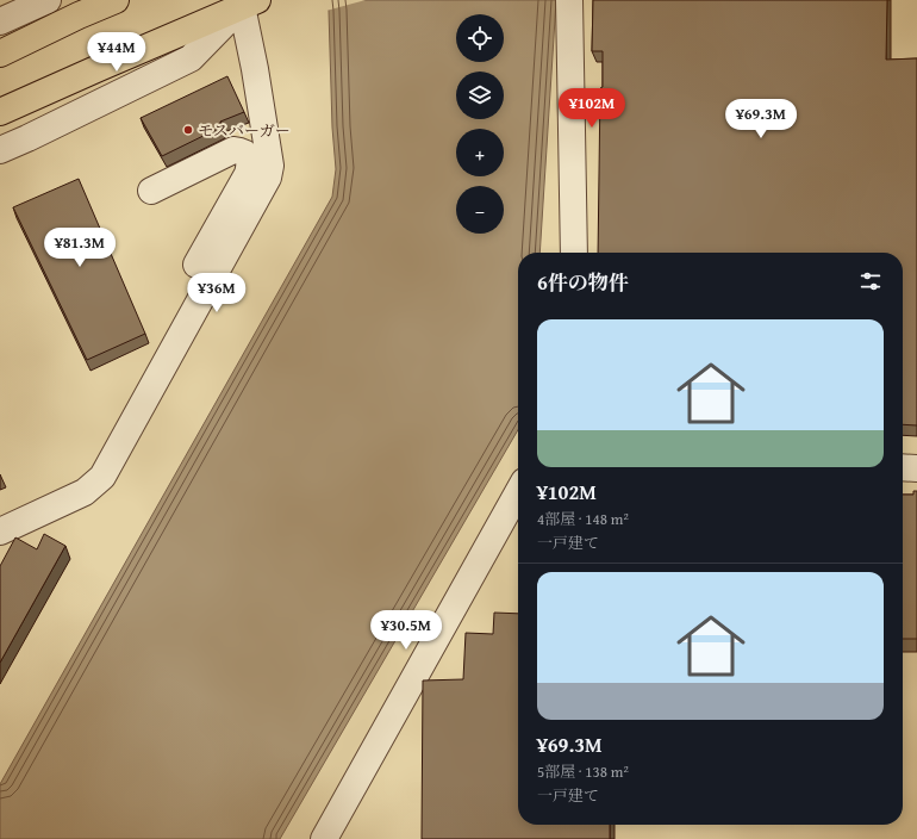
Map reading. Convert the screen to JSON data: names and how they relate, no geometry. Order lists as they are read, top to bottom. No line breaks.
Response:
{"places":["モスバーガー"],"page":{"map_buttons":["+","−"],"price":["¥44M","¥102M","¥69.3M","¥81.3M","¥36M","¥30.5M"],"heading":"6件の物件","list":[{"name":"¥102M","note":"4部屋 · 148 m² · 一戸建て"},{"name":"¥69.3M","note":"5部屋 · 138 m² · 一戸建て"}]}}
